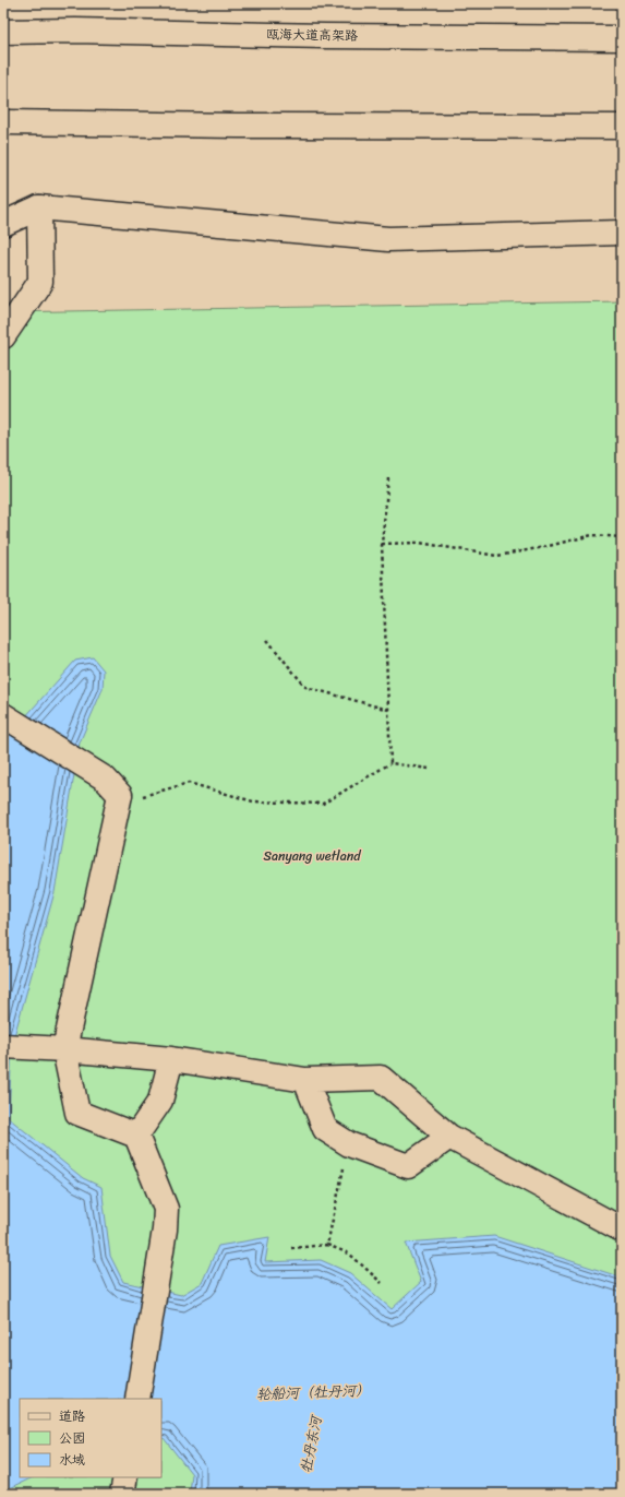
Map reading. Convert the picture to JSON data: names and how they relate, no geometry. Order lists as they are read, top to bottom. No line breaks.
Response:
{"streets":{"main road":["瓯海大道高架路"]},"water":["轮船河（牡丹河）","牡丹东河"],"parks":["Sanyang wetland"],"legend":["道路","公园","水域"]}
